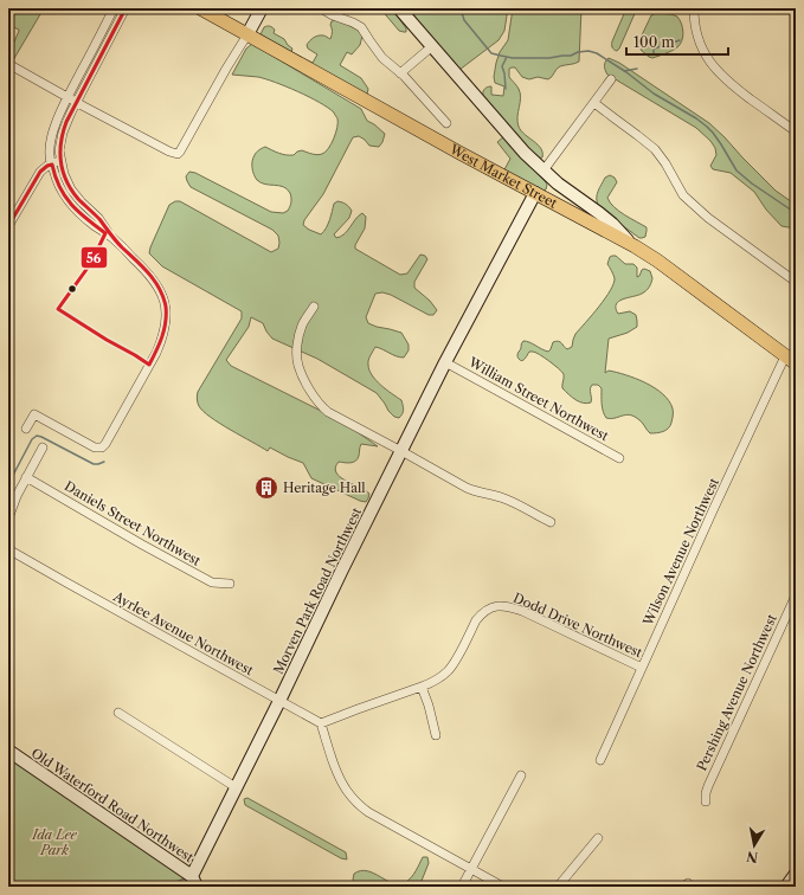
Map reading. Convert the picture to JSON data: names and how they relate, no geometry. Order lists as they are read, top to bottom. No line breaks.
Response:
{"streets":{"main road":["West Market Street"],"street":["William Street Northwest","Daniels Street Northwest","Wilson Avenue Northwest","Morven Park Road Northwest","Dodd Drive Northwest","Ayrlee Avenue Northwest","Pershing Avenue Northwest","Old Waterford Road Northwest"]},"crossings":[["West Market Street","Wilson Avenue Northwest"],["West Market Street","Morven Park Road Northwest"],["William Street Northwest","Morven Park Road Northwest"],["Wilson Avenue Northwest","Dodd Drive Northwest"],["Morven Park Road Northwest","Ayrlee Avenue Northwest"],["Morven Park Road Northwest","Old Waterford Road Northwest"],["Dodd Drive Northwest","Ayrlee Avenue Northwest"]],"parks":["Ida Lee Park"],"places":{"building":["Heritage Hall"]},"lines":["transit line 56"],"scale_bar":"100 m","north":"bottom"}
